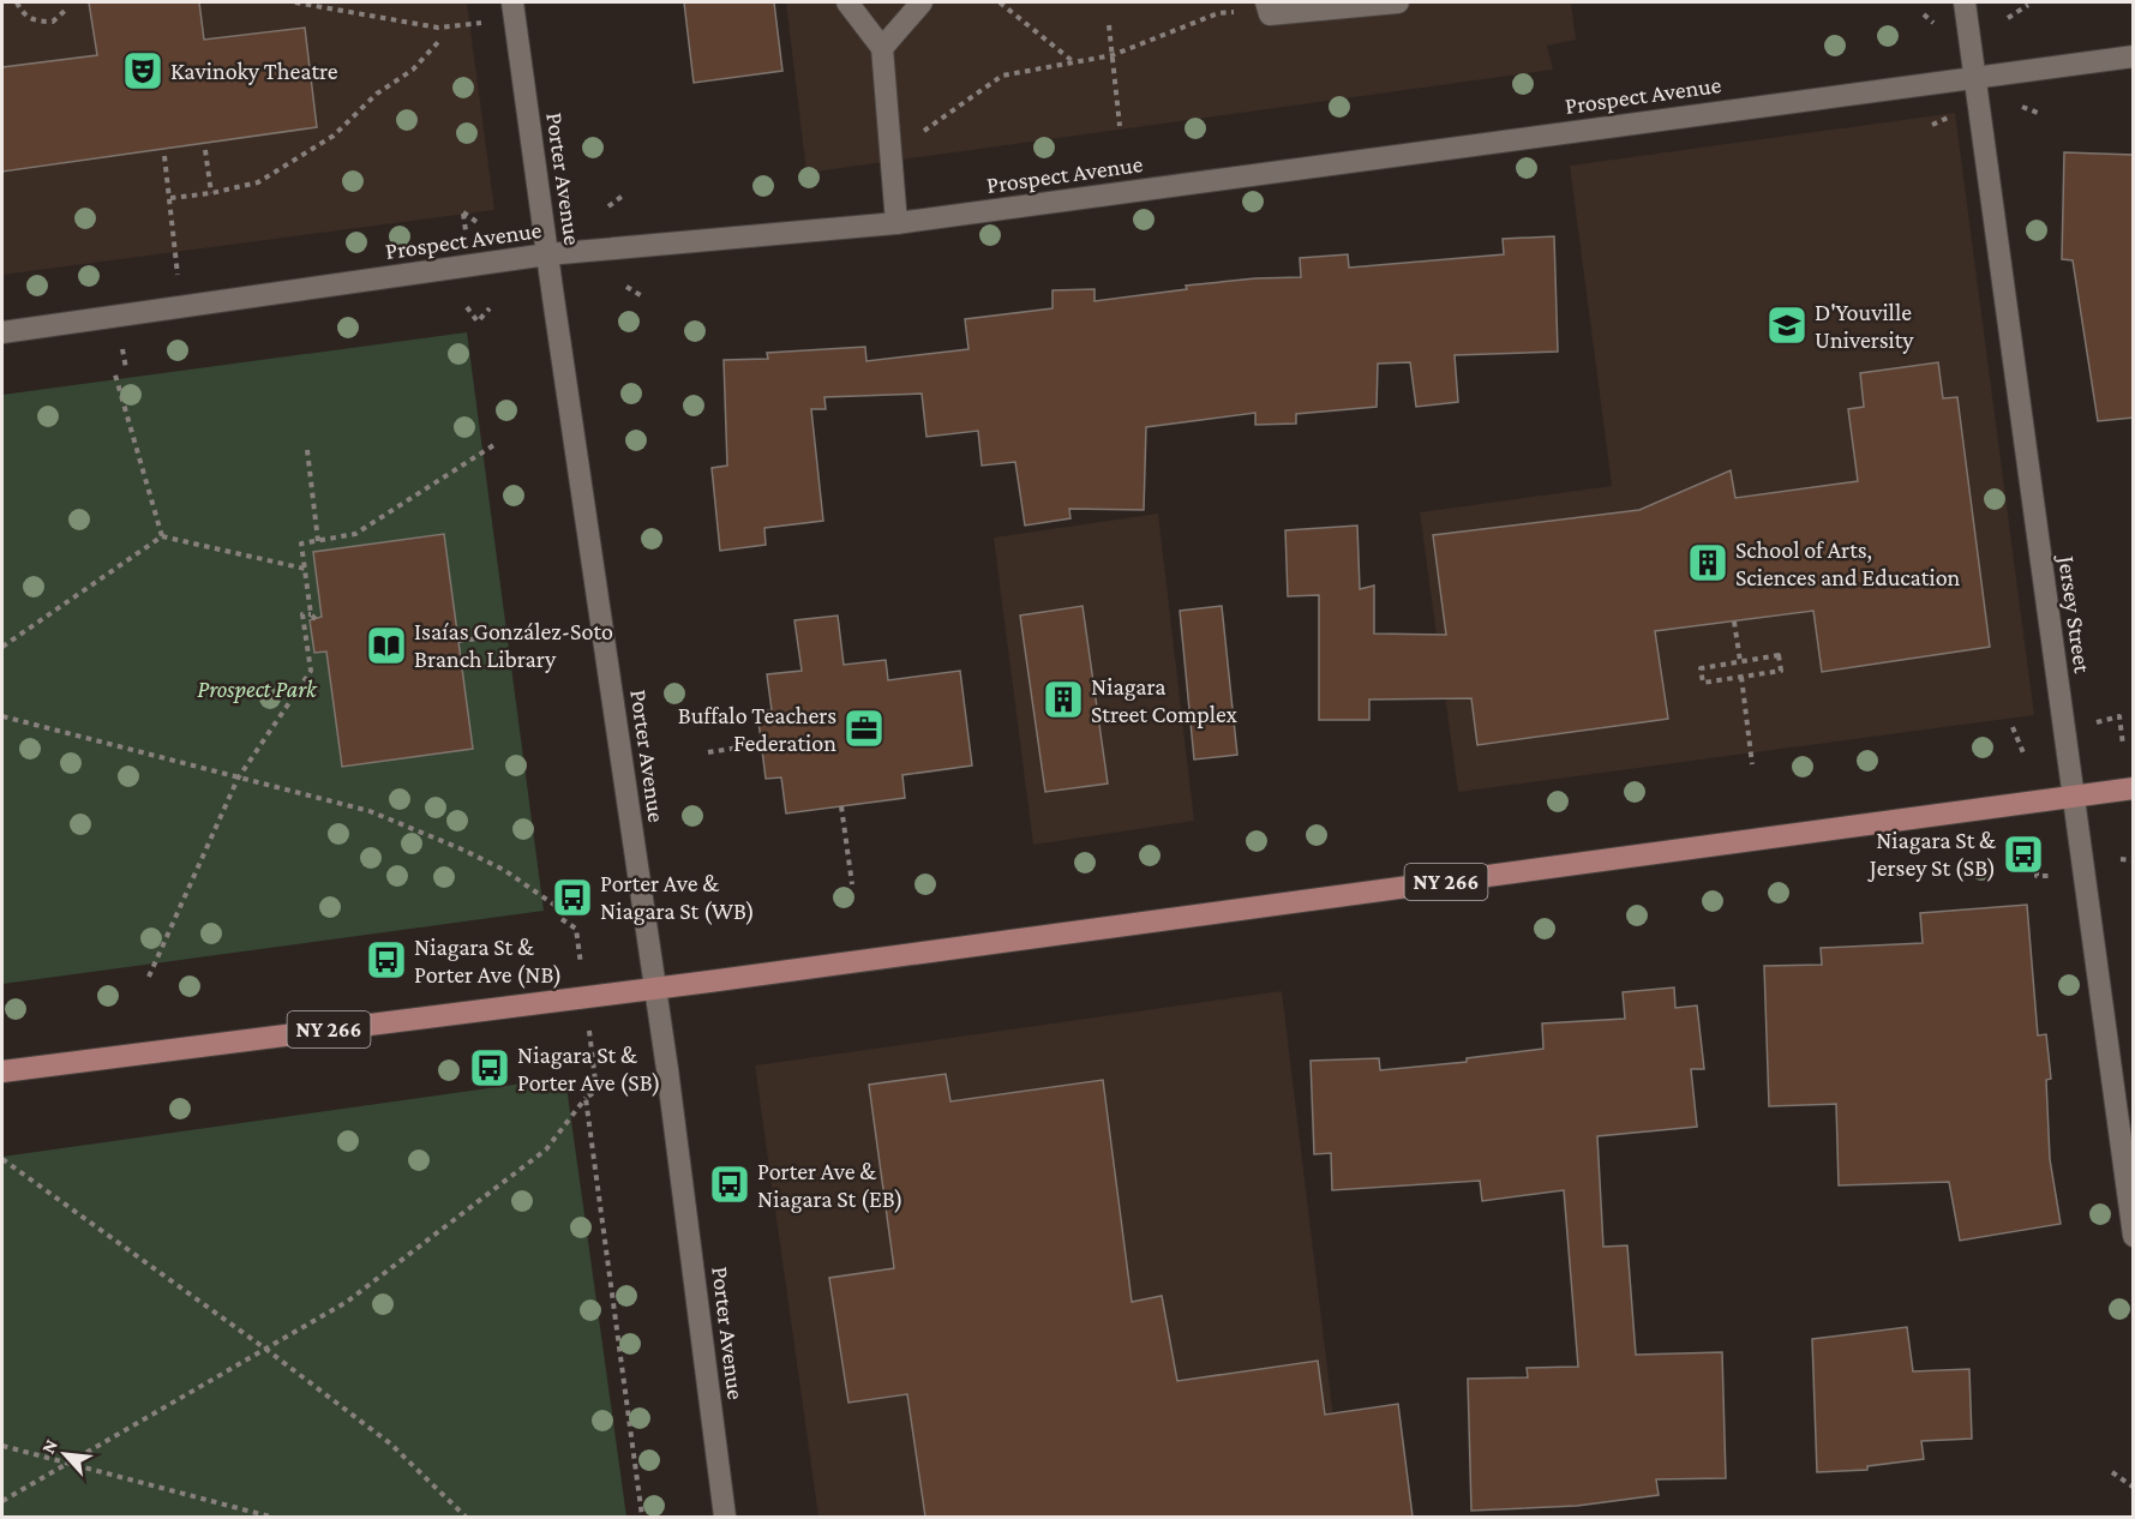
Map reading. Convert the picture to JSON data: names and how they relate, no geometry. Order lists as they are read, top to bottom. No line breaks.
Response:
{"streets":{"main road":["NY 266"],"street":["Prospect Avenue","Porter Avenue","Jersey Street"]},"crossings":[["Prospect Avenue","Porter Avenue"],["Prospect Avenue","Jersey Street"],["Porter Avenue","NY 266"],["Jersey Street","NY 266"]],"parks":["Prospect Park"],"places":{"theatre":["Kavinoky Theatre"],"school or university":["D'Youville University"],"building":["School of Arts, Sciences and Education","Niagara Street Complex"],"library":["Isaías González-Soto Branch Library"],"office":["Buffalo Teachers Federation"],"bus stop":["Niagara St & Jersey St (SB)","Porter Ave & Niagara St (WB)","Niagara St & Porter Ave (NB)","Niagara St & Porter Ave (SB)","Porter Ave & Niagara St (EB)"]},"north":"top left"}
